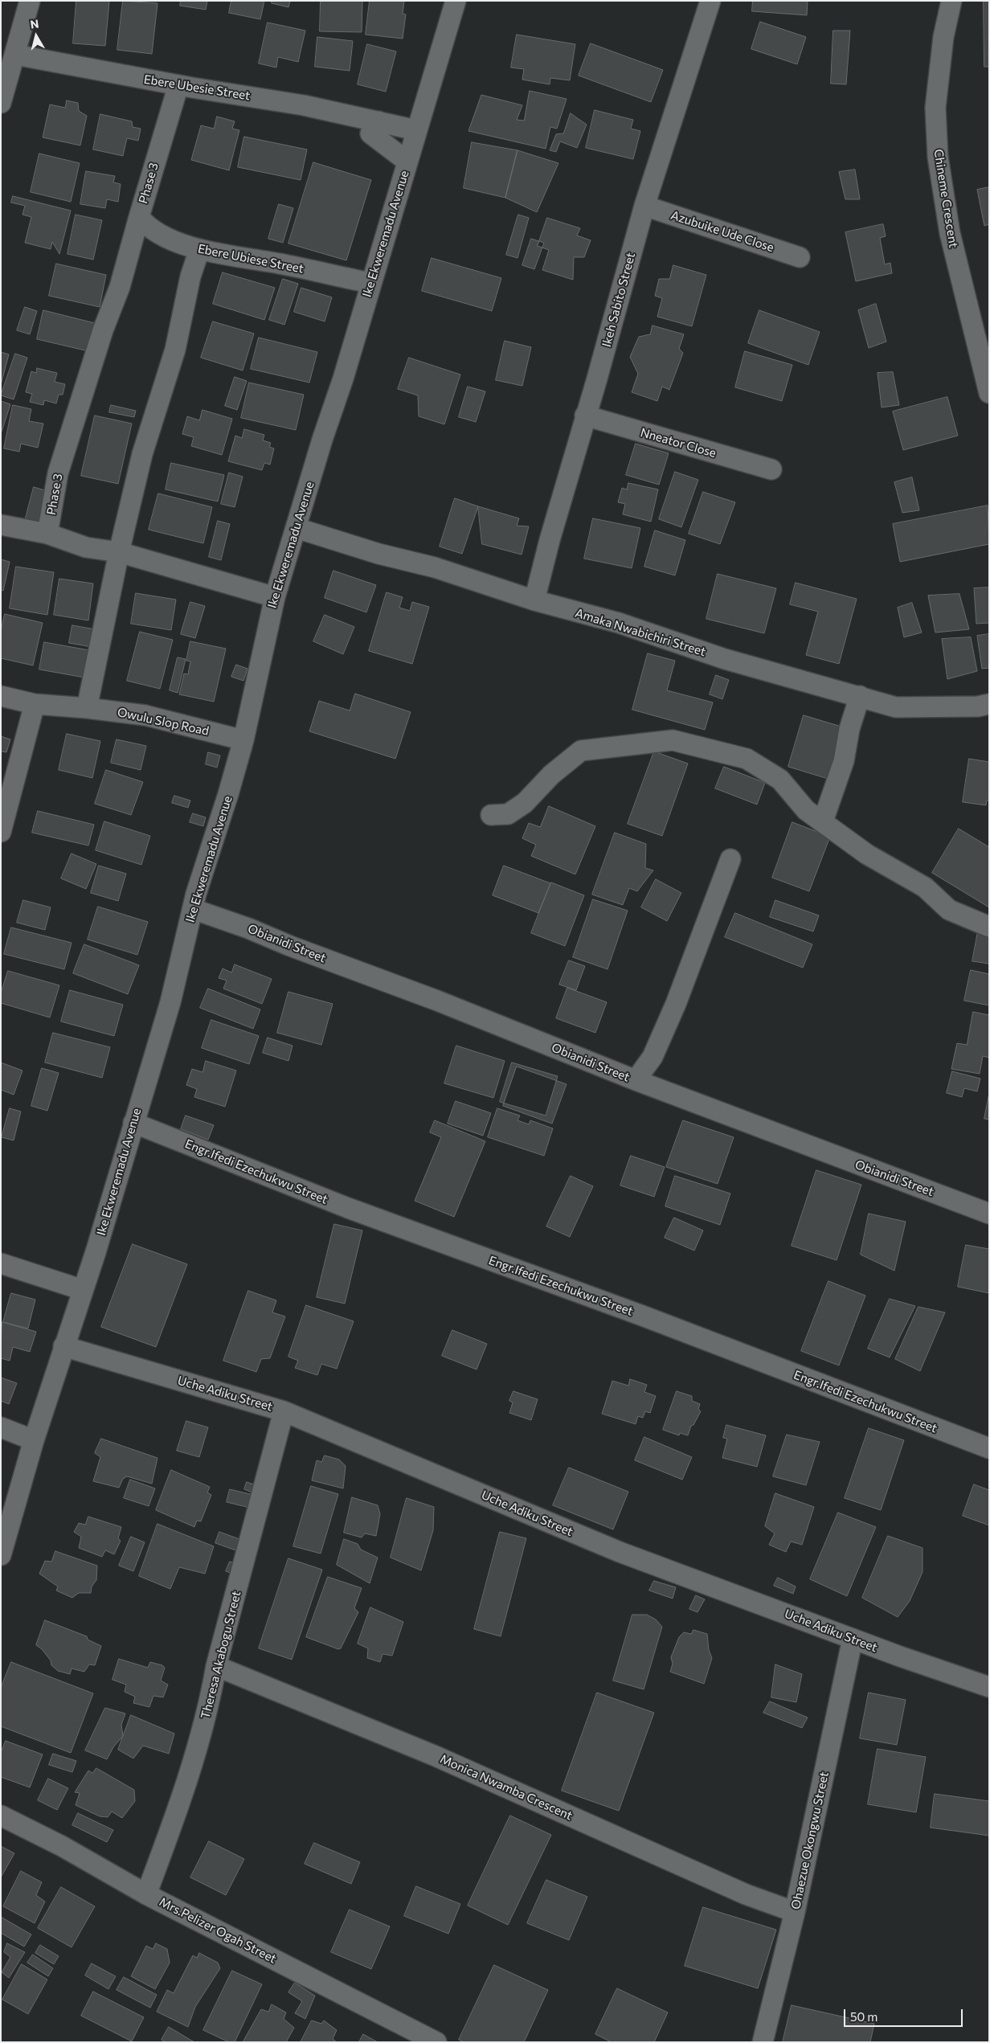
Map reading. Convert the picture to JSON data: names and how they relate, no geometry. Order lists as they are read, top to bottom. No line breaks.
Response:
{"streets":{"street":["Ebere Ubesie Street","Phase 3","Chineme Crescent","Azubuike Ude Close","Ike Ekweremadu Avenue","Ebere Ubiese Street","Ikeh Sabito Street","Nneator Close","Amaka Nwabichiri Street","Owulu Slop Road","Obianidi Street","Engr.Ifedi Ezechukwu Street","Uche Adiku Street","Theresa Akabogu Street","Monica Nwamba Crescent","Ohaezue Okongwu Street","Mrs.Pelizer Ogah Street"]},"crossings":[["Ebere Ubesie Street","Phase 3"],["Ebere Ubesie Street","Ike Ekweremadu Avenue"],["Phase 3","Ebere Ubiese Street"],["Azubuike Ude Close","Ikeh Sabito Street"],["Ike Ekweremadu Avenue","Ebere Ubiese Street"],["Ike Ekweremadu Avenue","Amaka Nwabichiri Street"],["Ike Ekweremadu Avenue","Owulu Slop Road"],["Ike Ekweremadu Avenue","Obianidi Street"],["Ike Ekweremadu Avenue","Engr.Ifedi Ezechukwu Street"],["Ike Ekweremadu Avenue","Uche Adiku Street"],["Ikeh Sabito Street","Nneator Close"],["Ikeh Sabito Street","Amaka Nwabichiri Street"],["Uche Adiku Street","Theresa Akabogu Street"],["Uche Adiku Street","Ohaezue Okongwu Street"],["Theresa Akabogu Street","Monica Nwamba Crescent"],["Theresa Akabogu Street","Mrs.Pelizer Ogah Street"],["Monica Nwamba Crescent","Ohaezue Okongwu Street"]],"scale_bar":"50 m","north":"top"}
